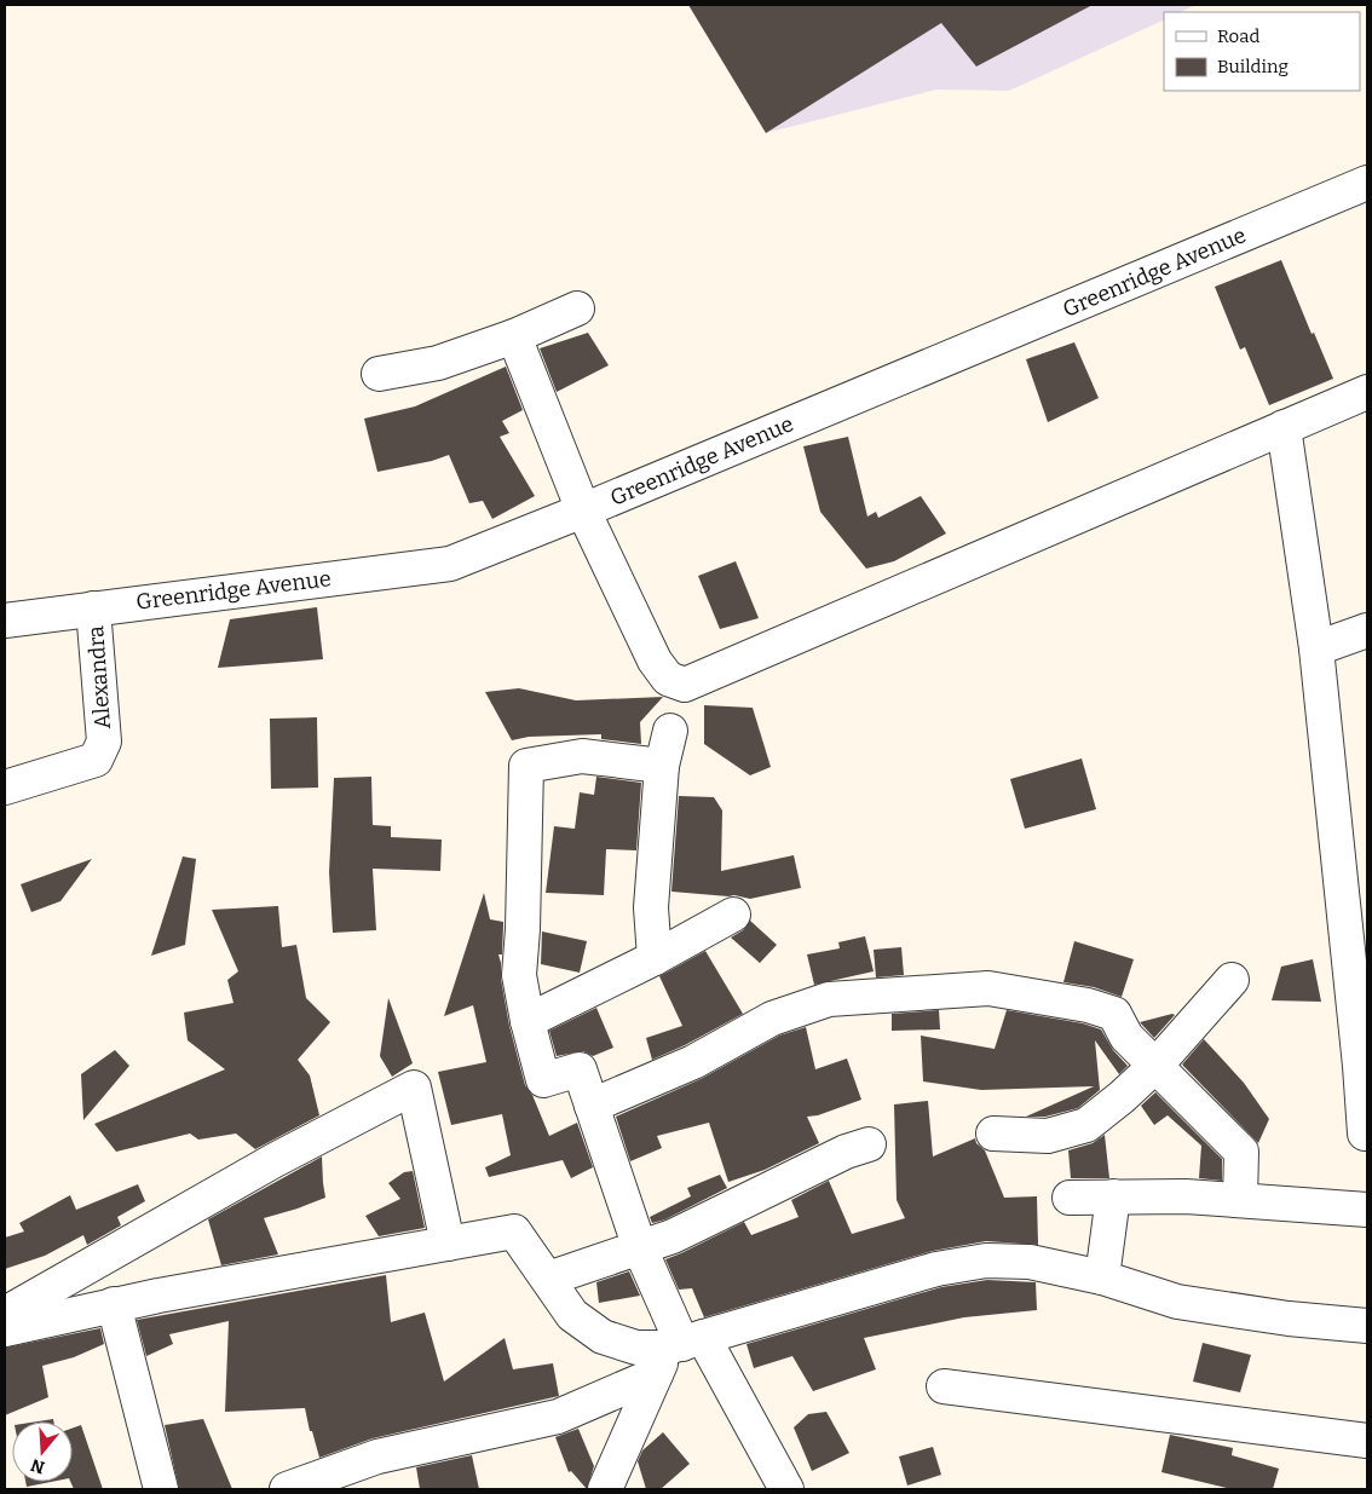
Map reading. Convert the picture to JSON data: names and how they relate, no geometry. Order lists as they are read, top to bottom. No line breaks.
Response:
{"streets":{"street":["Greenridge Avenue","Alexandra"]},"crossings":[["Greenridge Avenue","Alexandra"]],"legend":["Road","Building"],"north":"bottom"}
